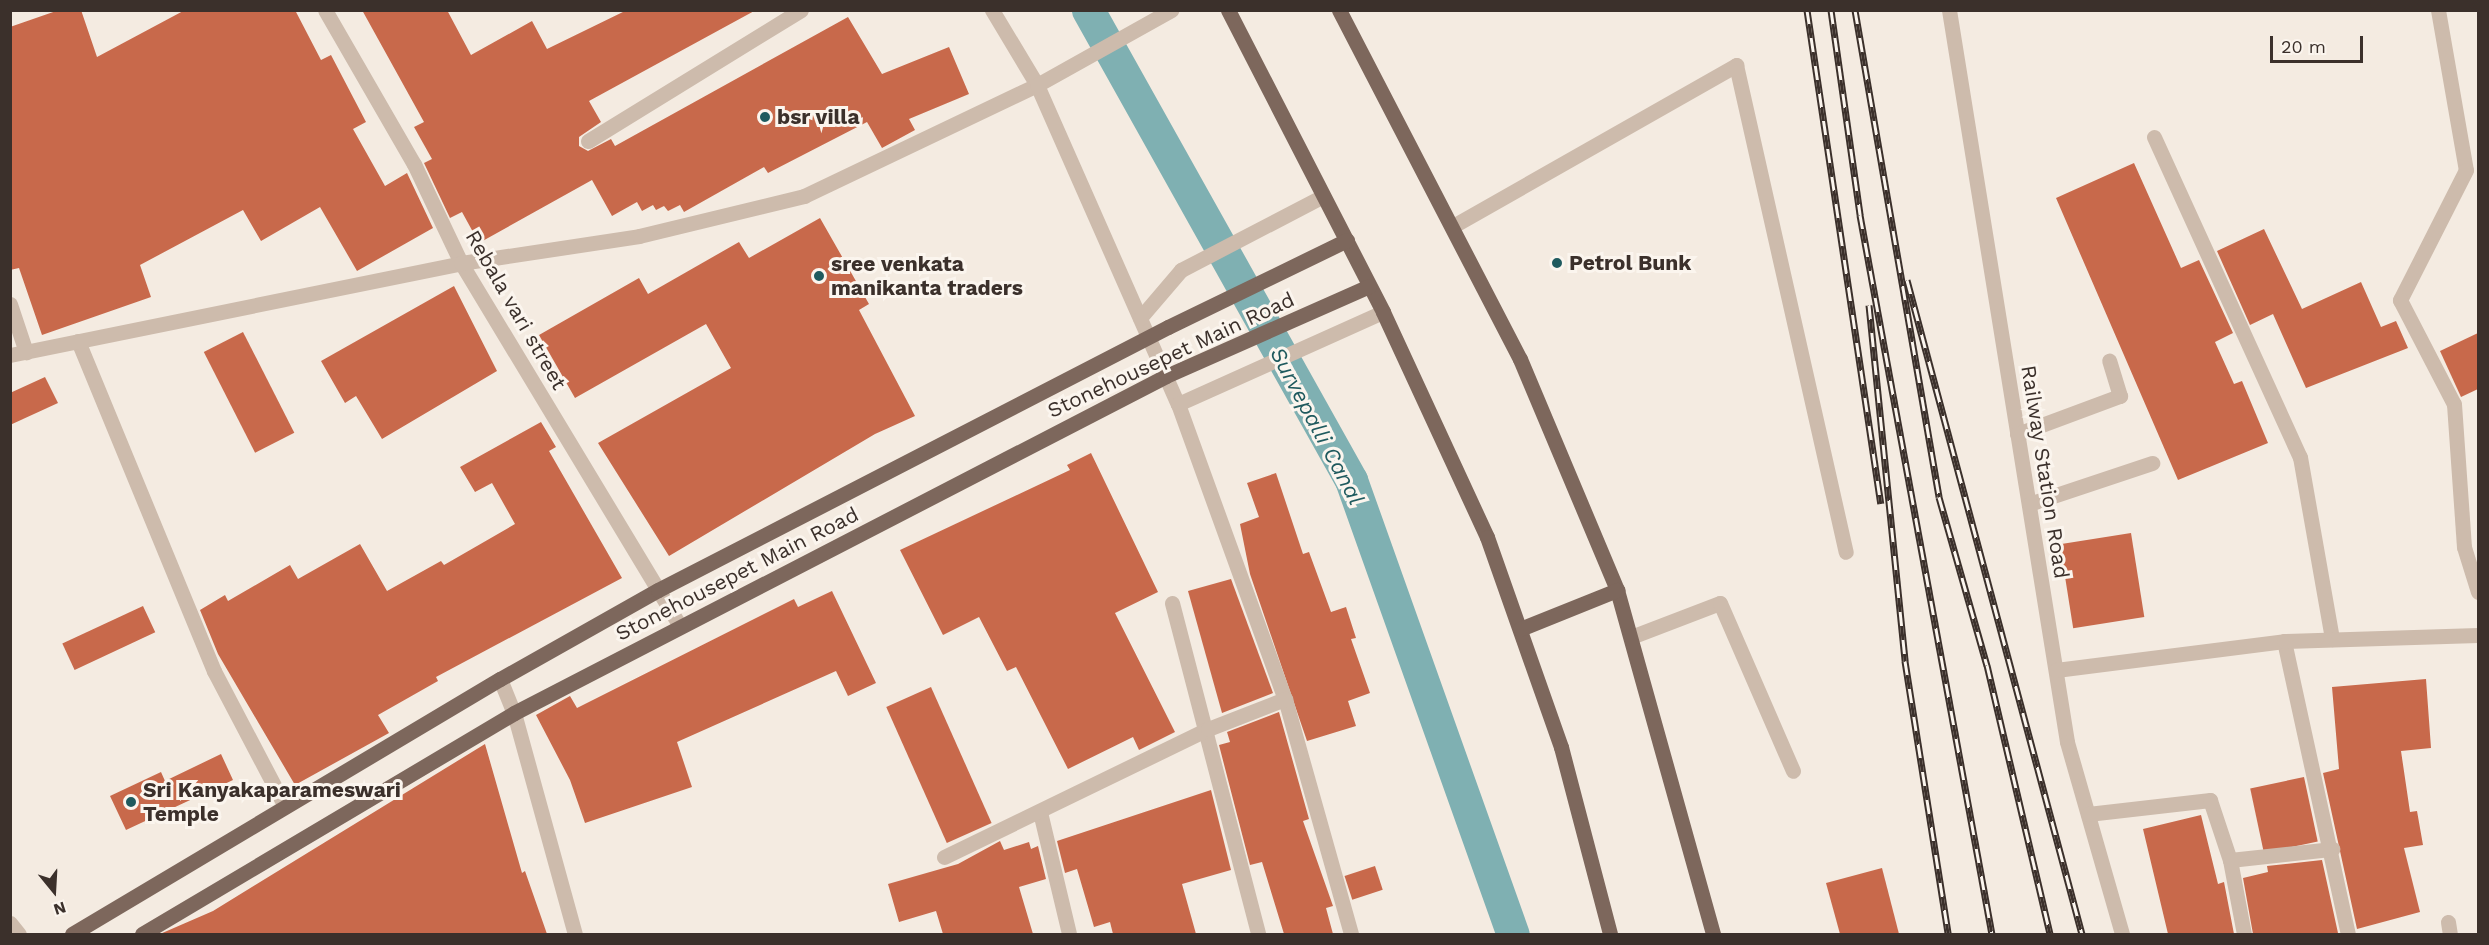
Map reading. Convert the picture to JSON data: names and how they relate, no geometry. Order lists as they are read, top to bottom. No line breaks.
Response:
{"streets":{"main road":["Stonehousepet Main Road"],"street":["Rebala vari street","Railway Station Road"]},"crossings":[["Rebala vari street","Stonehousepet Main Road"]],"water":["Survepalli Canal"],"places":["bsr villa","Petrol Bunk","sree venkata manikanta traders","Sri Kanyakaparameswari Temple"],"scale_bar":"20 m","north":"bottom"}
